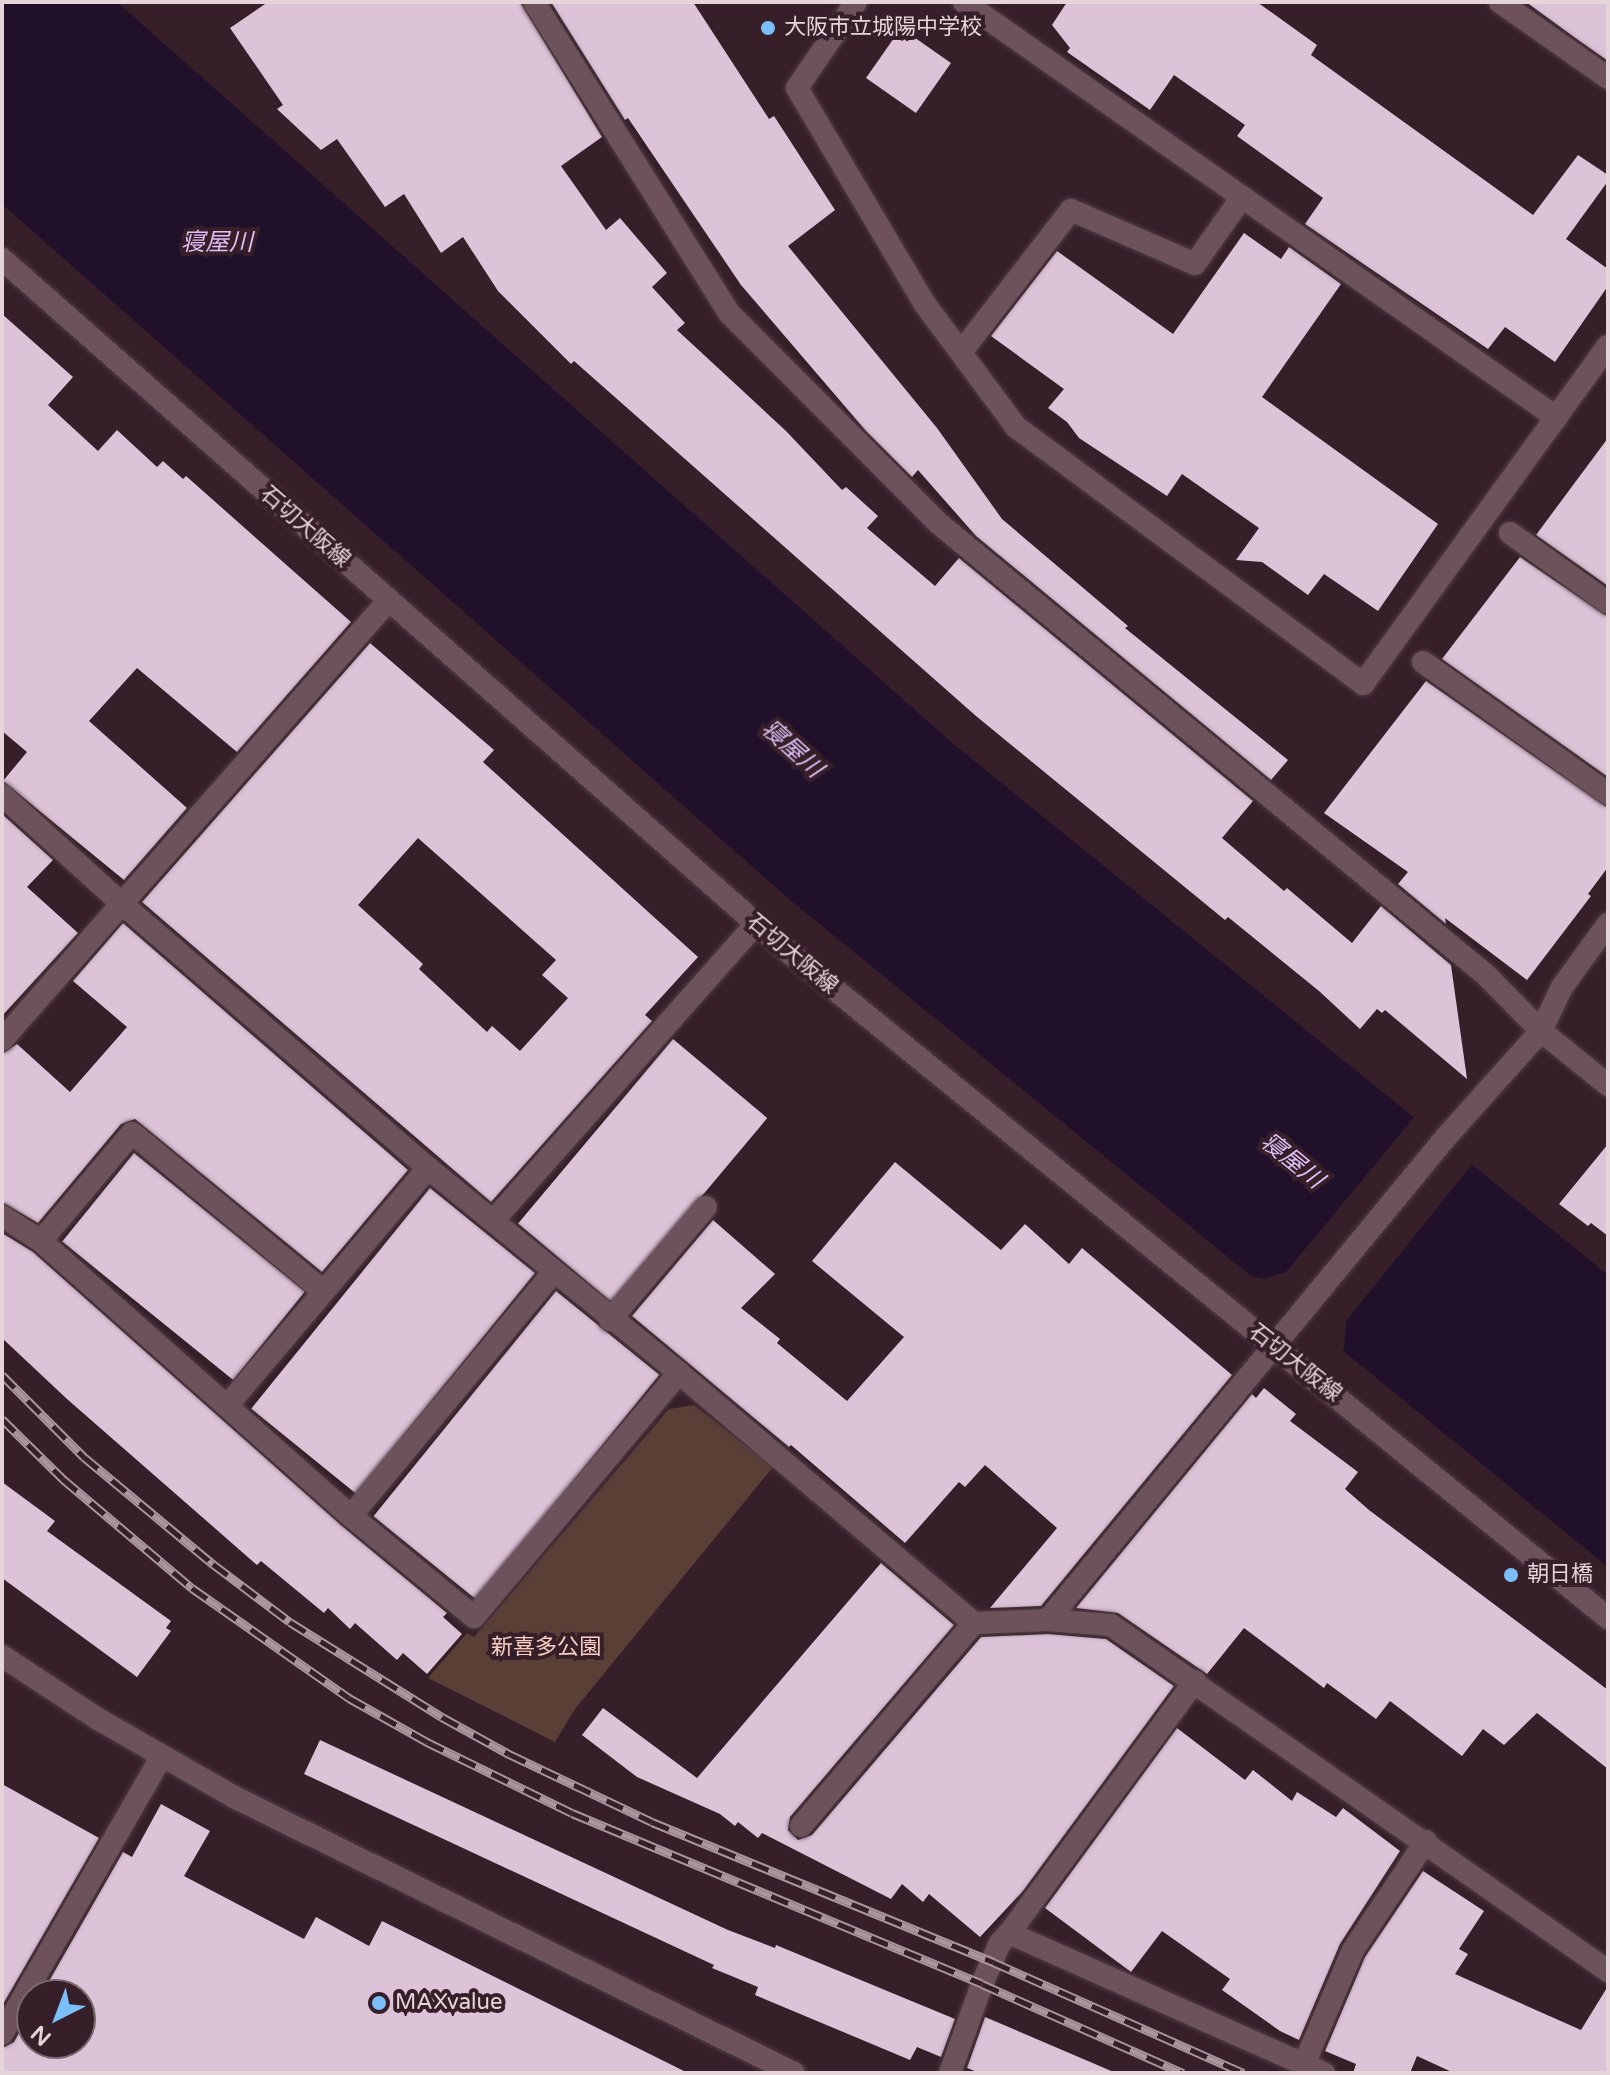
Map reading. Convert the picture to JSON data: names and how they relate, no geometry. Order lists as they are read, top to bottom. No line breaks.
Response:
{"streets":{"street":["石切大阪線"]},"water":["寝屋川"],"parks":["新喜多公園"],"places":["大阪市立城陽中学校","朝日橋","MAXvalue"],"north":"bottom left"}
